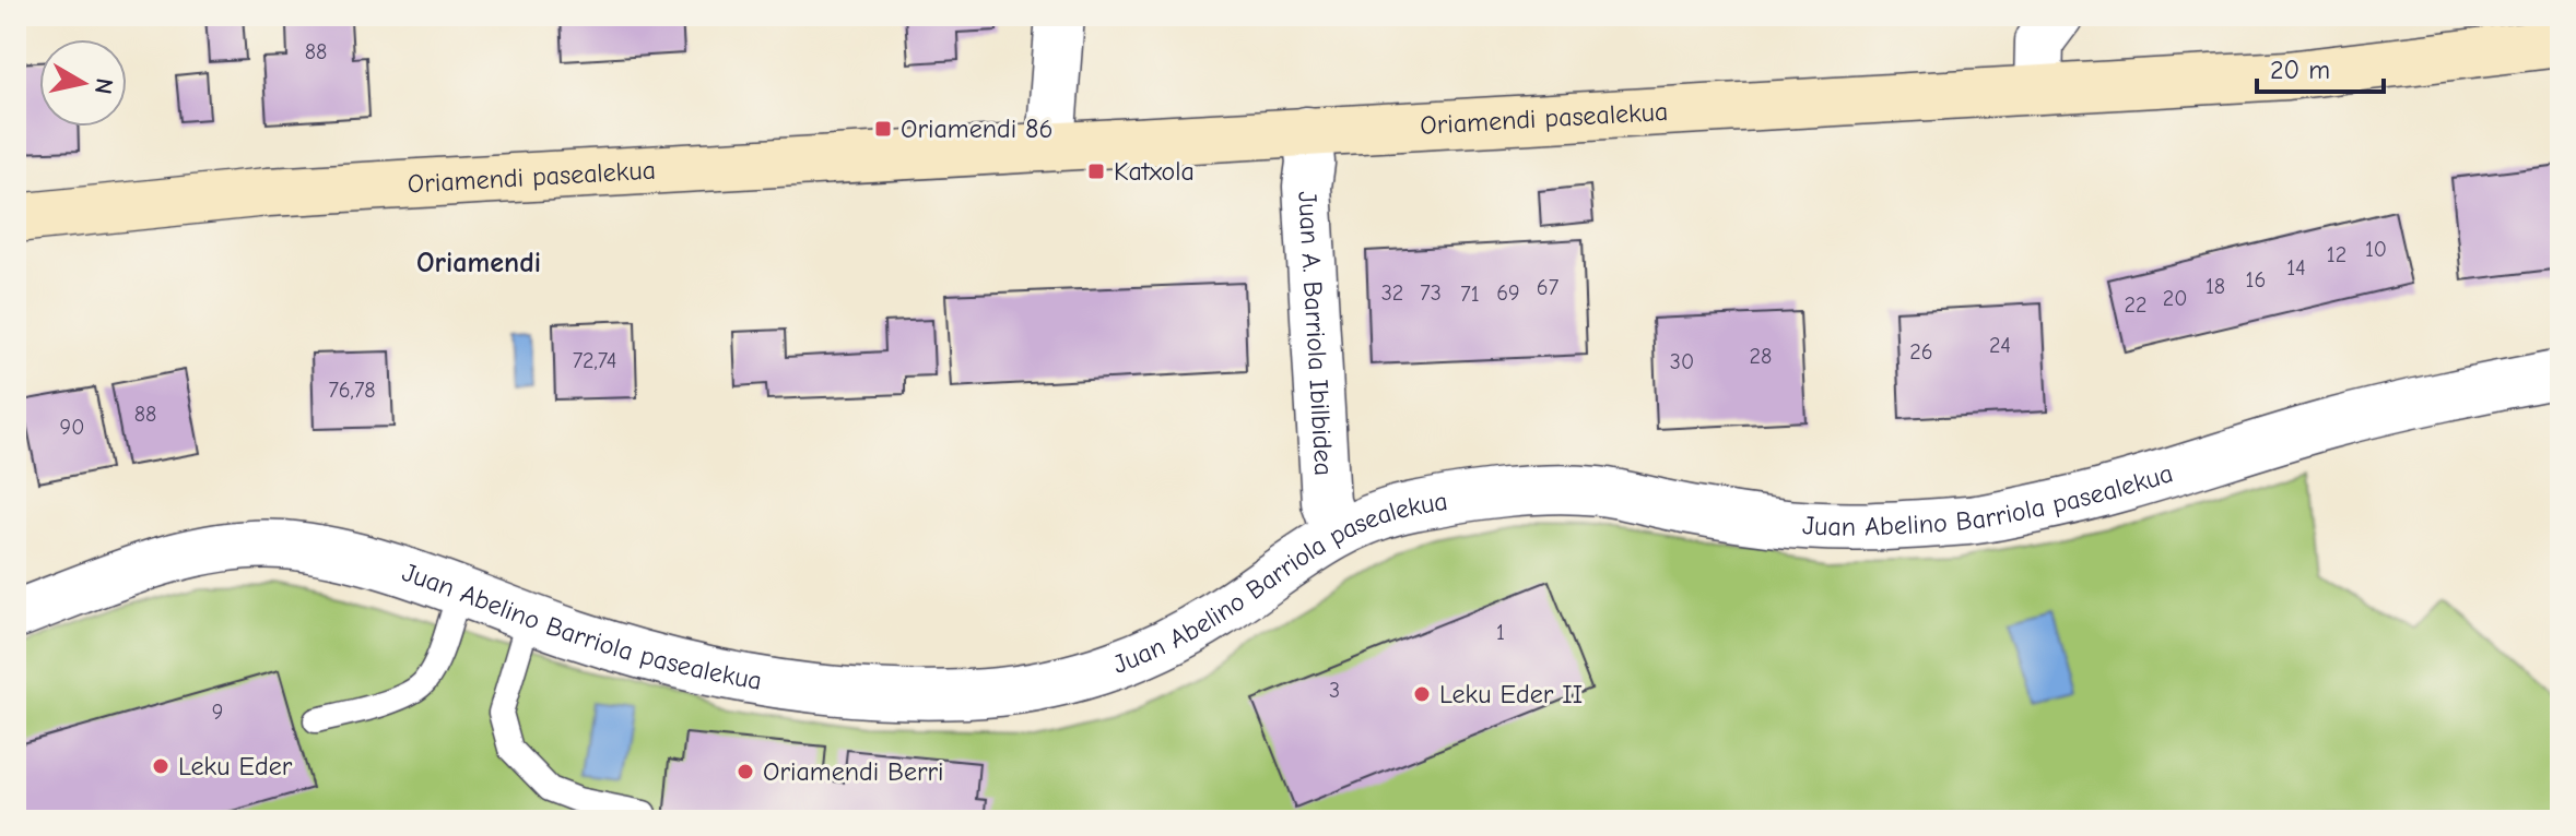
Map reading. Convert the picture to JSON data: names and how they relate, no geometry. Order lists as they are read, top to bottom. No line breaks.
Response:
{"streets":{"street":["Oriamendi pasealekua","Juan A. Barriola Ibilbidea","Juan Abelino Barriola pasealekua"]},"crossings":[["Oriamendi pasealekua","Juan A. Barriola Ibilbidea"],["Juan A. Barriola Ibilbidea","Juan Abelino Barriola pasealekua"]],"districts":["Oriamendi"],"places":{"transit":["Oriamendi 86","Katxola"],"other":["Leku Eder II","Leku Eder","Oriamendi Berri"]},"house_numbers":["88","10","12","14","16","18","67","32","73","69","71","20","22","24","26","28","72,74","30","76,78","88","90","1","3","9"],"scale_bar":"20 m","north":"right"}
